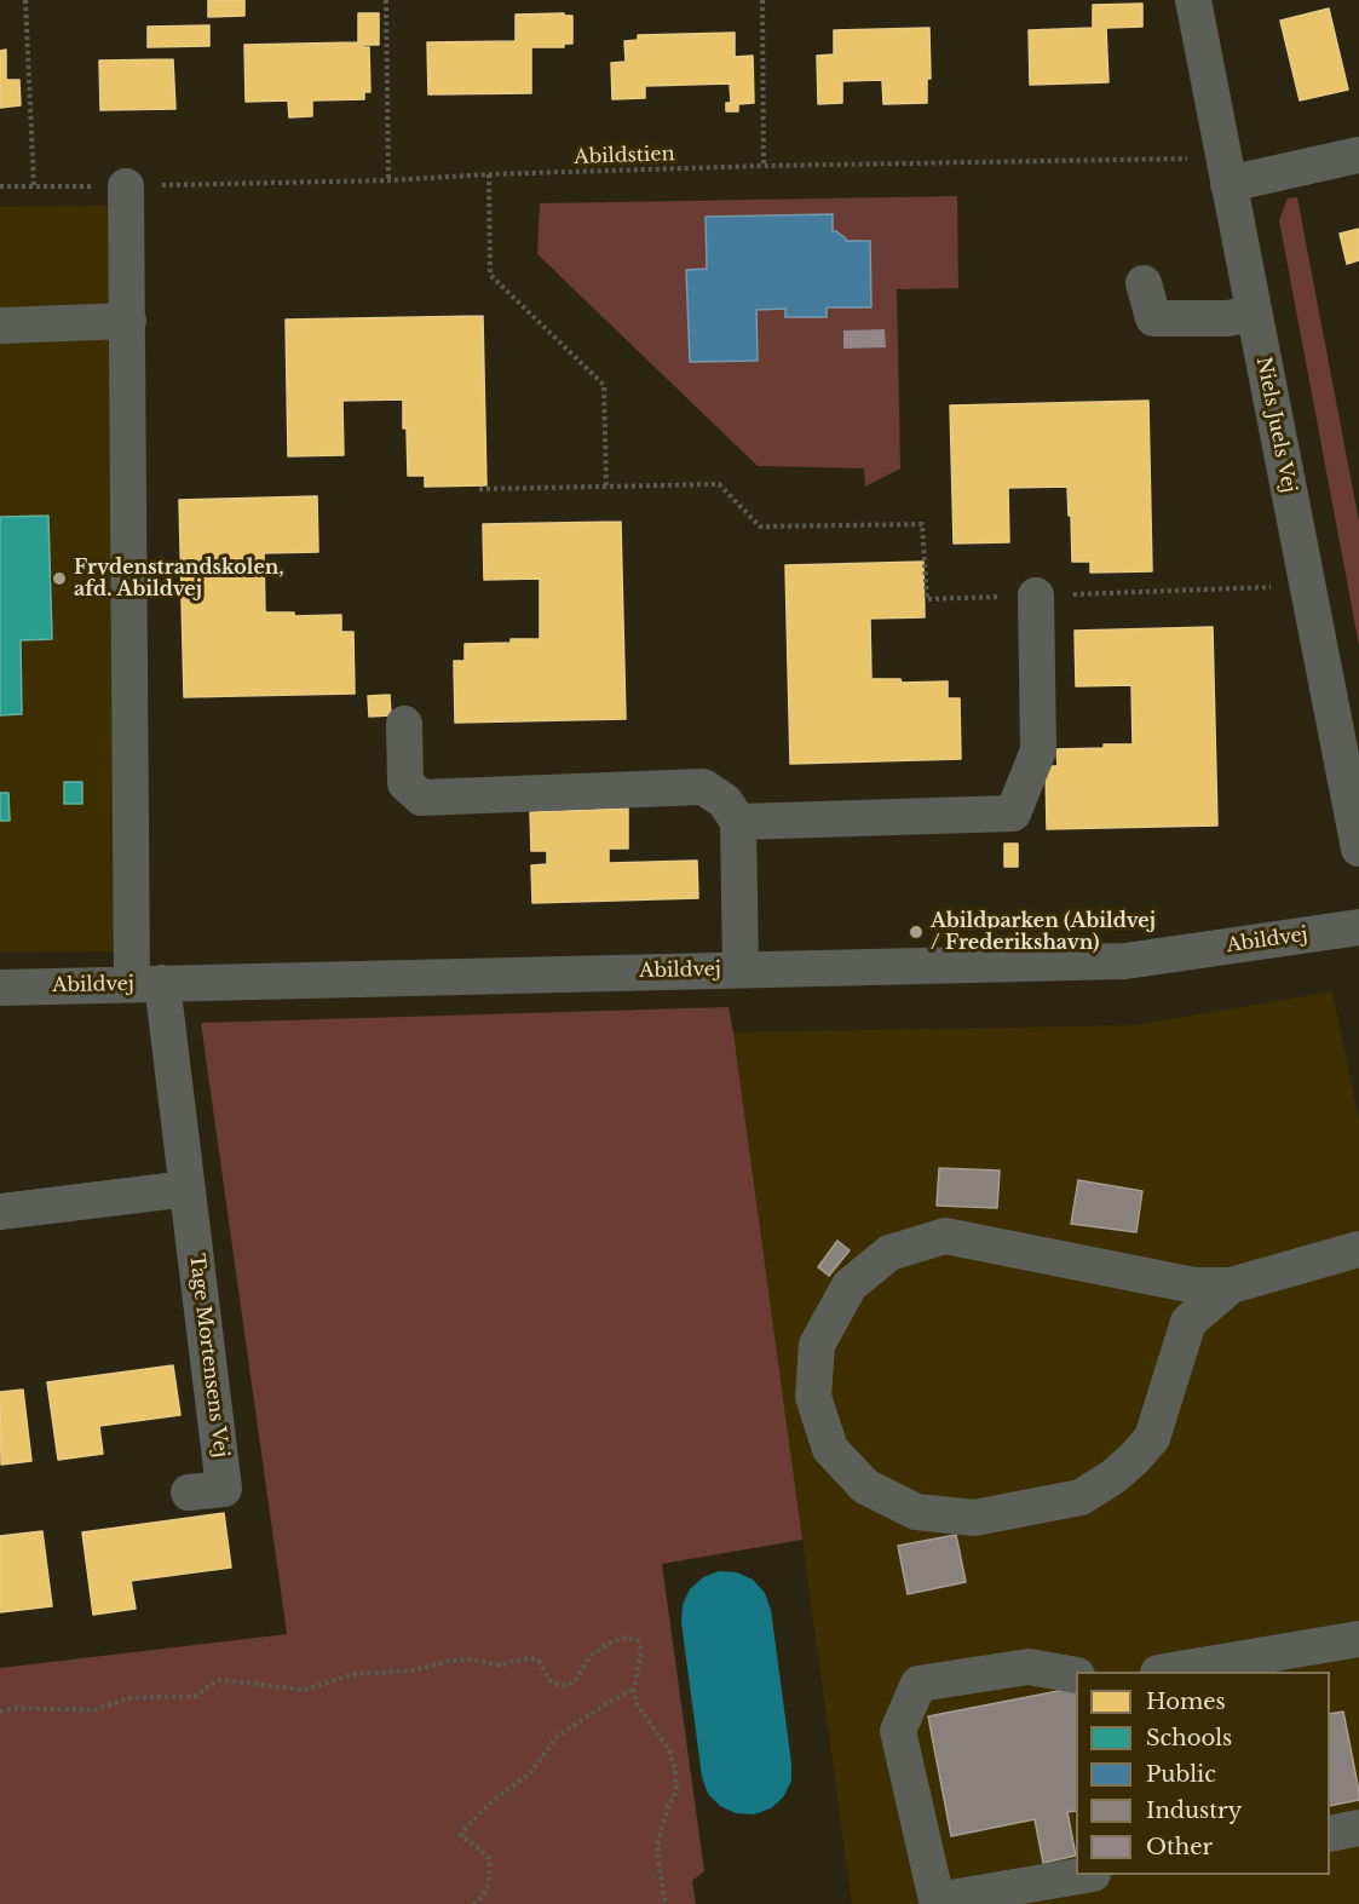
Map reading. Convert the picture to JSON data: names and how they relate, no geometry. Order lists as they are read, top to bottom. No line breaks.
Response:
{"streets":{"street":["Niels Juels Vej","Abildvej","Tage Mortensens Vej"],"path":["Abildstien"]},"crossings":[["Abildstien","Niels Juels Vej"],["Abildstien","Tage Mortensens Vej"],["Abildvej","Tage Mortensens Vej"]],"places":["Frydenstrandskolen, afd. Abildvej","Abildparken (Abildvej / Frederikshavn)"],"legend":["Homes","Schools","Public","Industry","Other"]}
